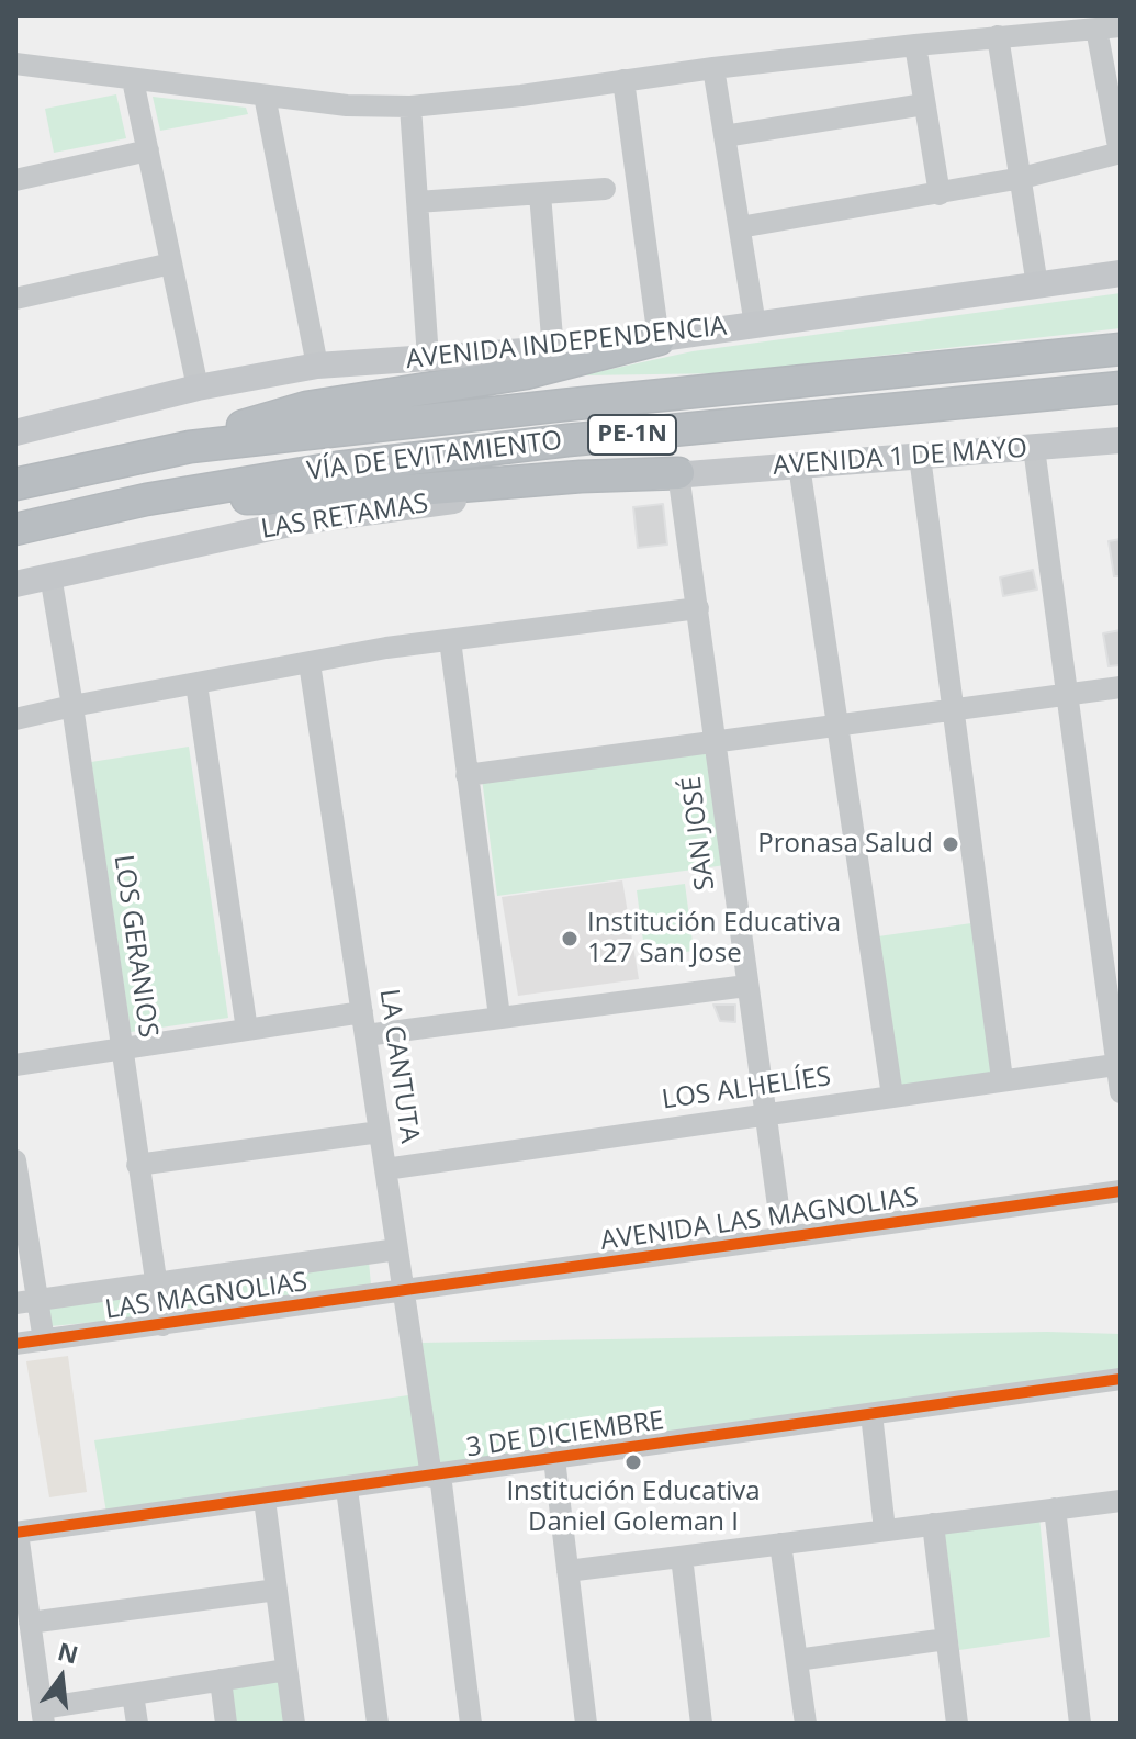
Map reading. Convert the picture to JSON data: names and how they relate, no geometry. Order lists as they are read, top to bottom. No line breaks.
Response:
{"streets":{"highway":["PE-1N","VÍA DE EVITAMIENTO"],"main road":["AVENIDA INDEPENDENCIA","AVENIDA 1 DE MAYO","LAS RETAMAS"],"street":["SAN JOSÉ","LOS GERANIOS","LA CANTUTA","LOS ALHELÍES","AVENIDA LAS MAGNOLIAS","LAS MAGNOLIAS","3 DE DICIEMBRE"]},"crossings":[["AVENIDA 1 DE MAYO","LAS RETAMAS"],["AVENIDA 1 DE MAYO","SAN JOSÉ"],["LAS RETAMAS","SAN JOSÉ"],["LAS RETAMAS","LOS GERANIOS"],["SAN JOSÉ","LOS ALHELÍES"],["SAN JOSÉ","AVENIDA LAS MAGNOLIAS"],["LOS GERANIOS","LAS MAGNOLIAS"],["LA CANTUTA","LOS ALHELÍES"],["LA CANTUTA","AVENIDA LAS MAGNOLIAS"],["LA CANTUTA","LAS MAGNOLIAS"],["LA CANTUTA","3 DE DICIEMBRE"],["AVENIDA LAS MAGNOLIAS","LAS MAGNOLIAS"]],"places":["Pronasa Salud","Institución Educativa 127 San Jose","Institución Educativa Daniel Goleman I"],"north":"top"}
